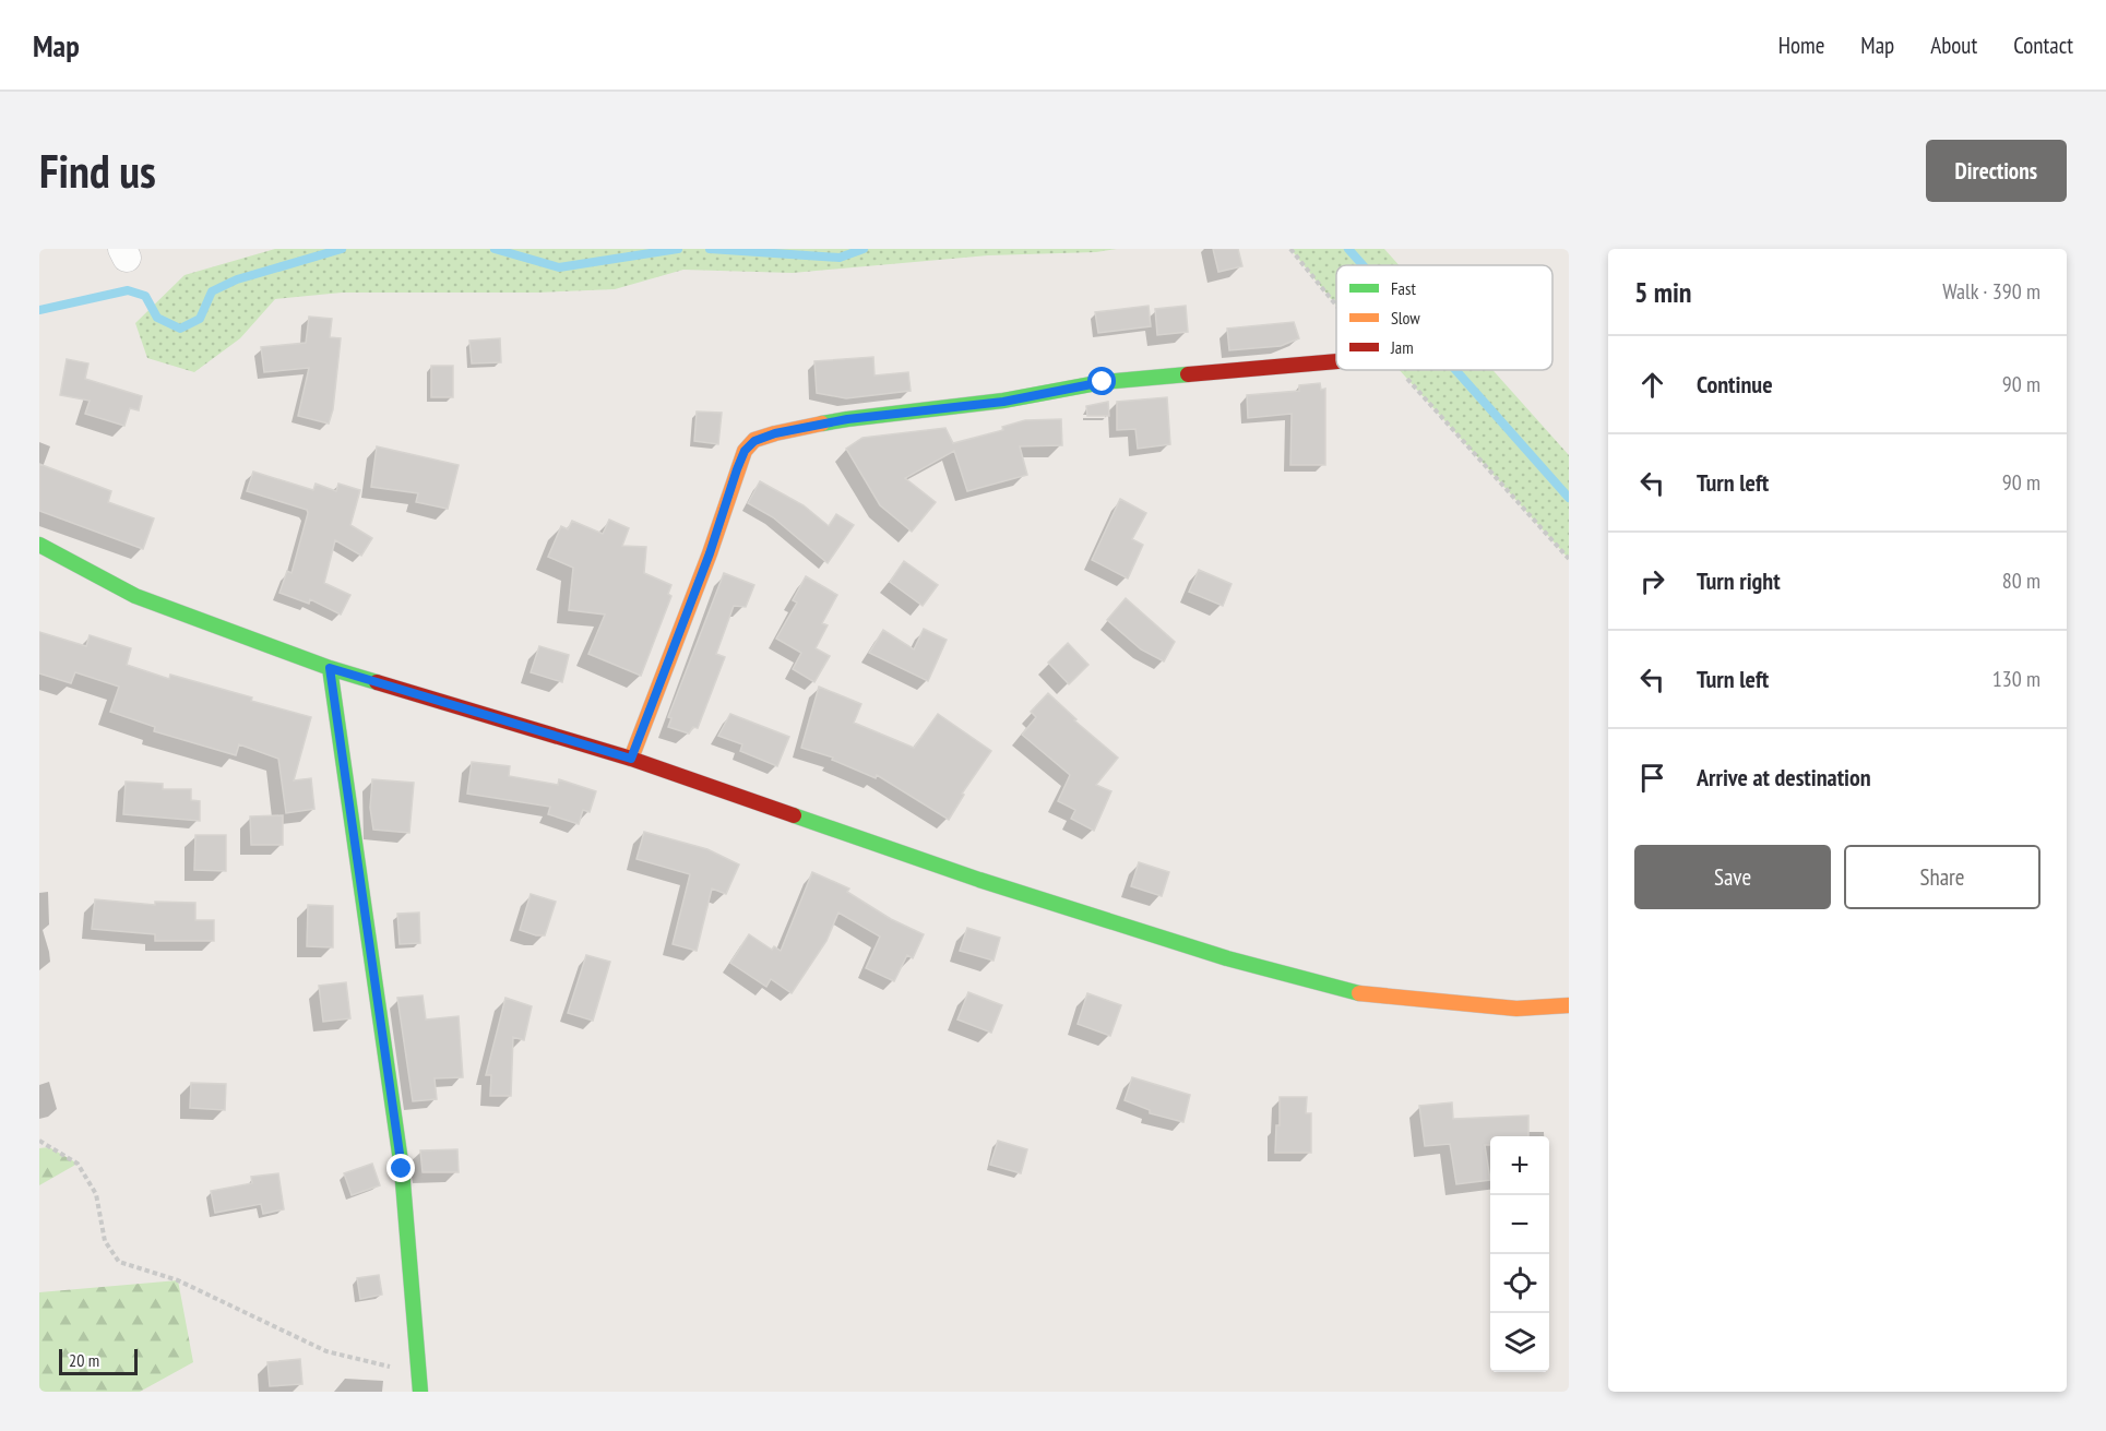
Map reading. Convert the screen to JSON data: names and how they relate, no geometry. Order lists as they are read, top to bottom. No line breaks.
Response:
{"legend":["Fast","Slow","Jam"],"scale_bar":"20 m","page":{"header":"Map","nav":["Home","Map","About","Contact"],"buttons":["Directions",["Save","Share"]],"title":"Find us","heading":["5 min","Walk · 390 m"],"list":[["Continue","90 m"],["Turn left","90 m"],["Turn right","80 m"],["Turn left","130 m"],"Arrive at destination"],"map_buttons":["+","−"],"scale":"20 m"}}
